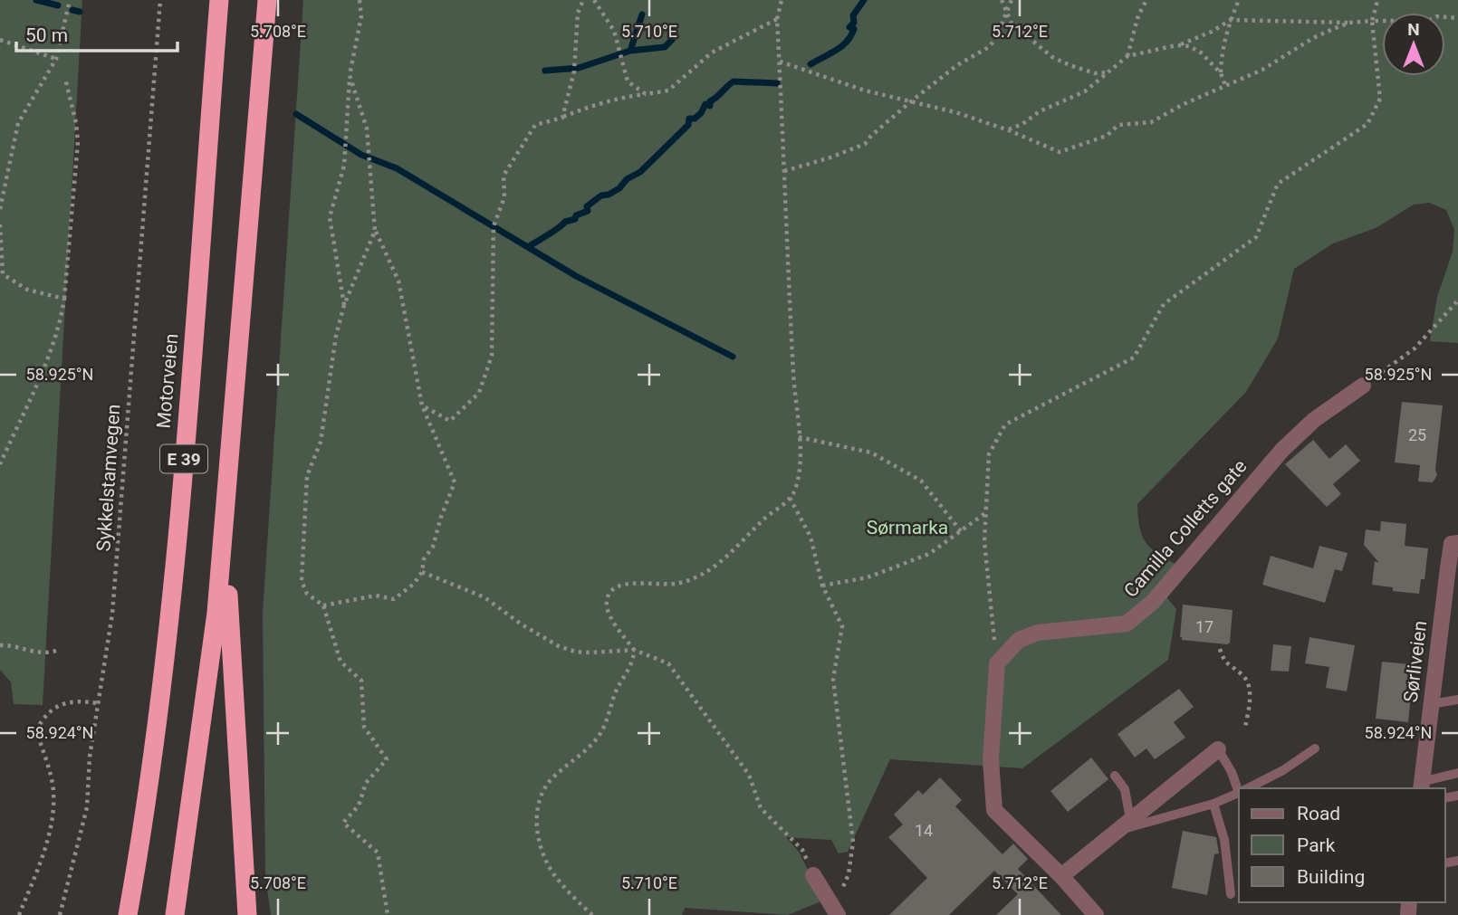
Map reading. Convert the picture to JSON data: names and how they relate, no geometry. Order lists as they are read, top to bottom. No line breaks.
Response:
{"streets":{"highway":["Motorveien","E 39"],"street":["Camilla Colletts gate","Sørliveien"],"path":["Sykkelstamvegen"]},"parks":["Sørmarka"],"house_numbers":["25","17","14"],"legend":["Road","Park","Building"],"scale_bar":"50 m","north":"top","coordinates":["5.708°E","5.710°E","5.712°E","58.925°N","58.924°N"]}
